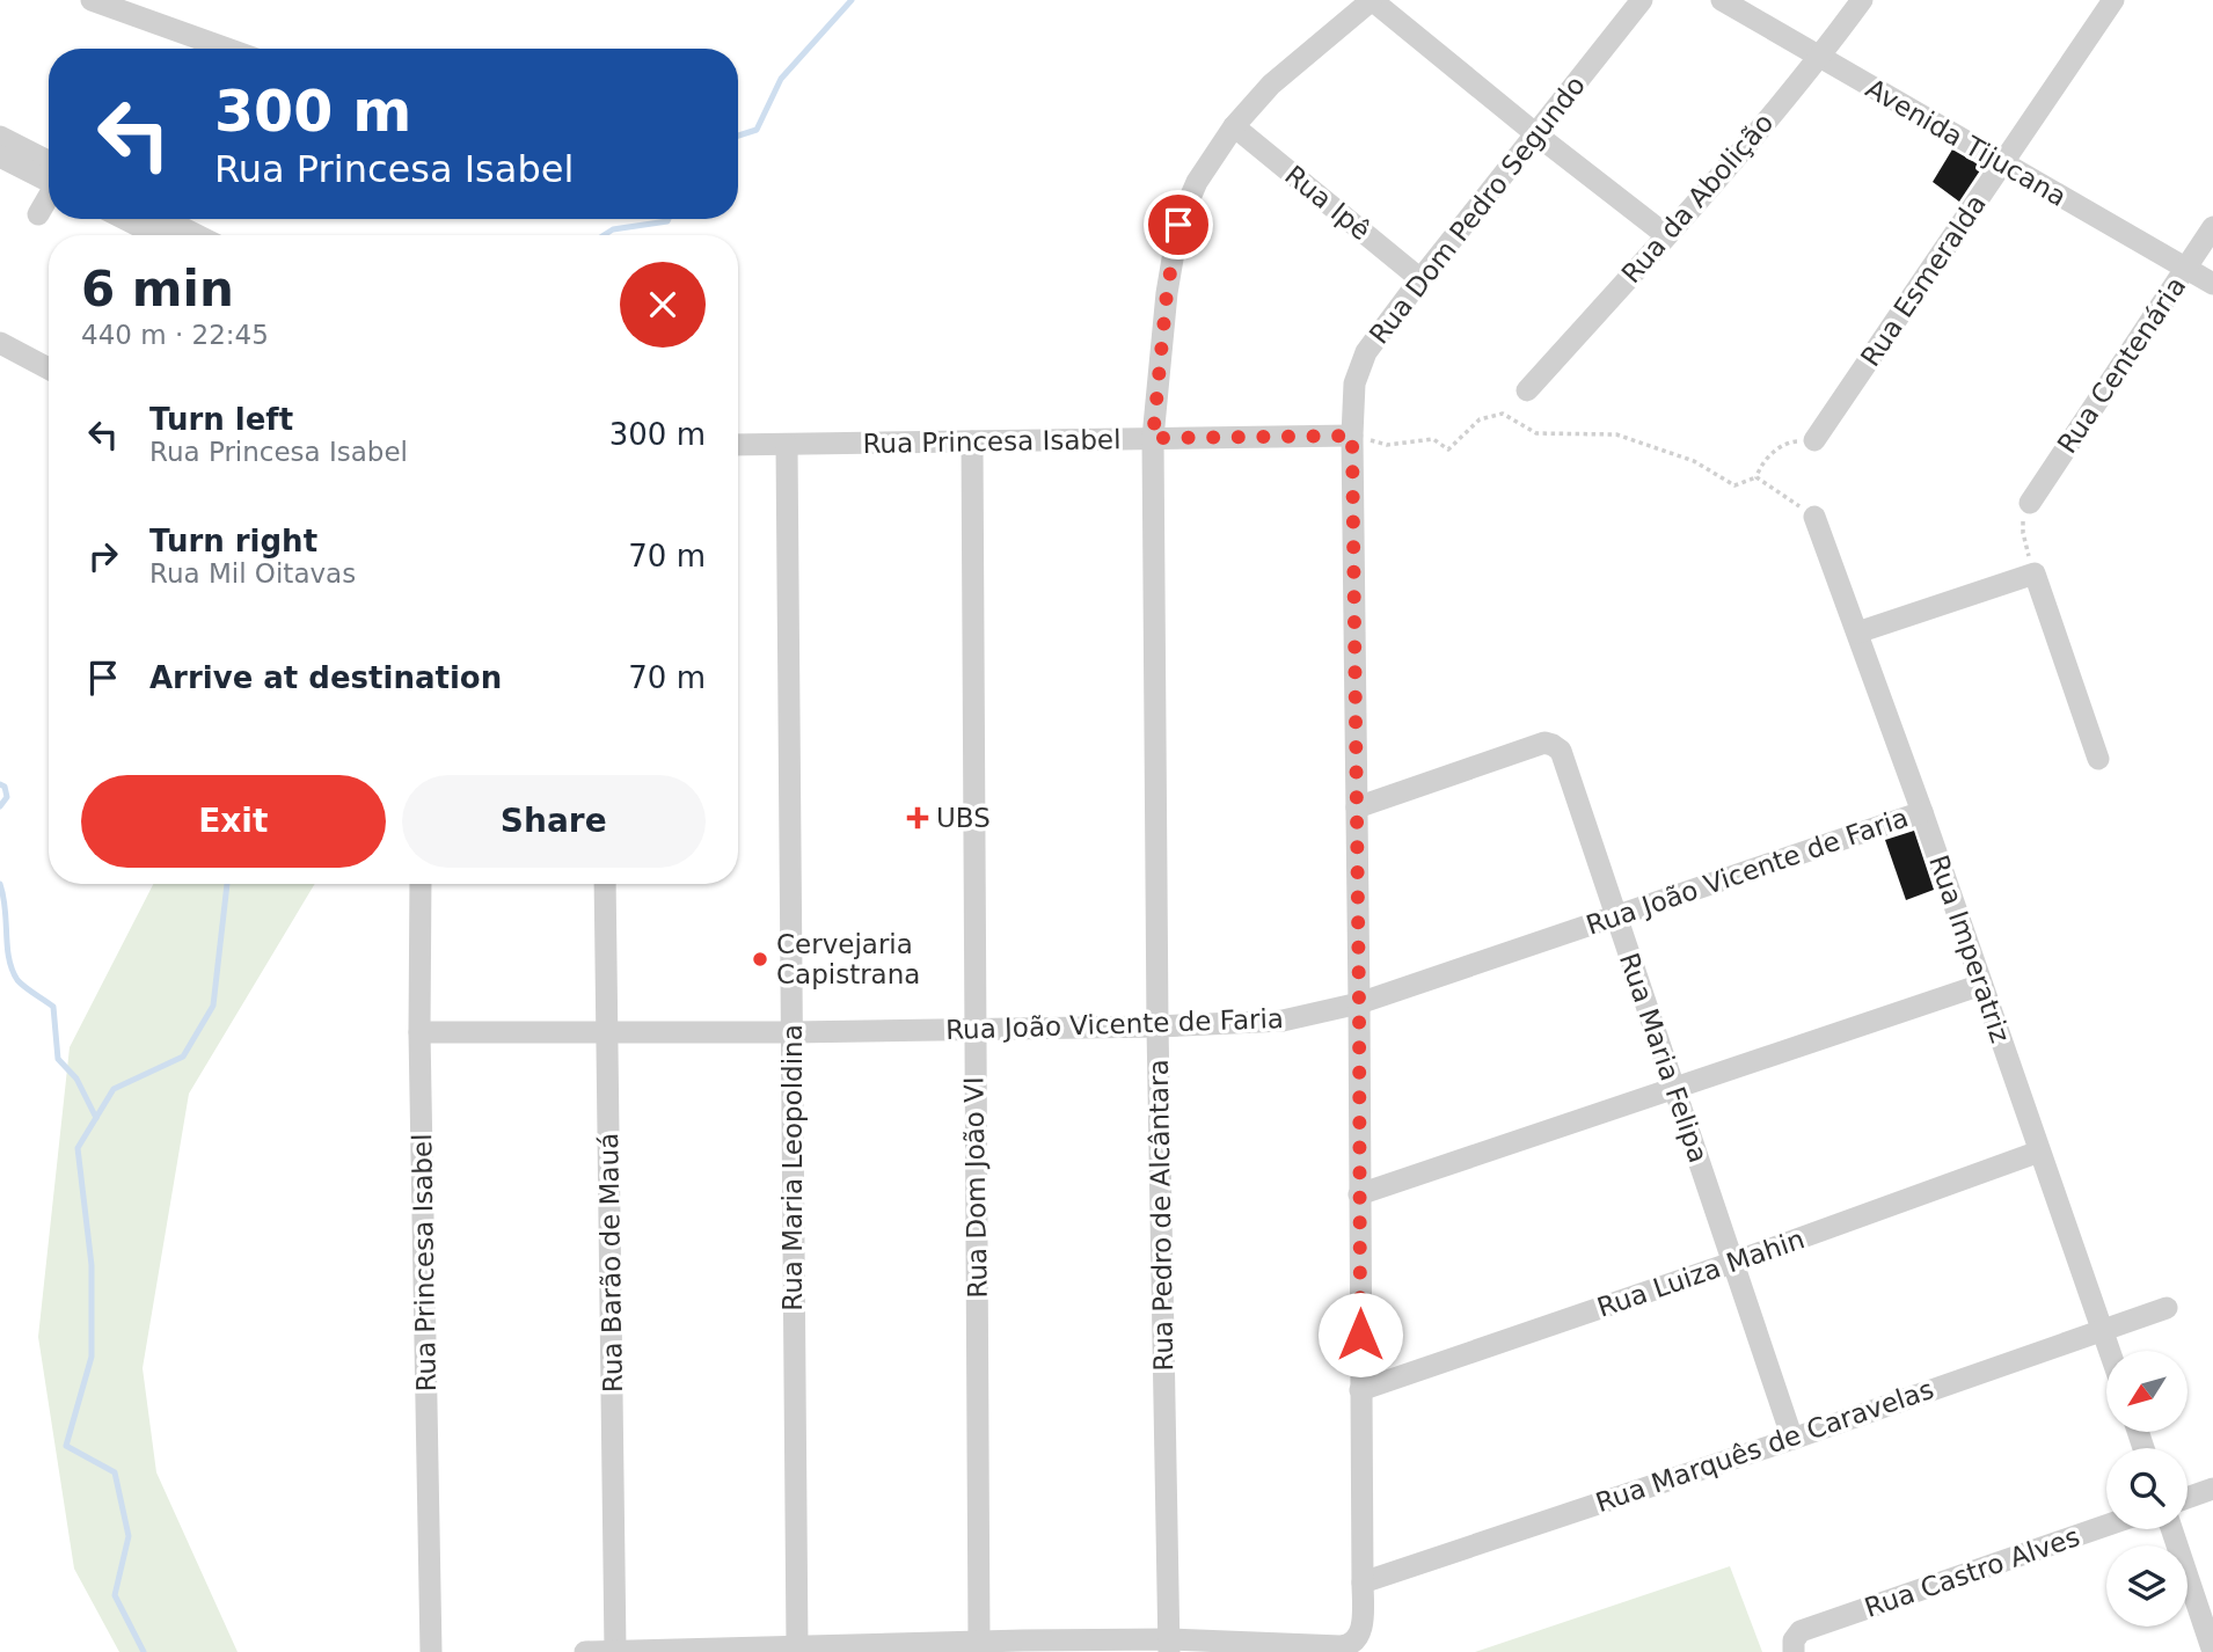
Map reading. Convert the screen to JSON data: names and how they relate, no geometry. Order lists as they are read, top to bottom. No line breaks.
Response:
{"streets":{"street":["Avenida Tijucana","Rua da Abolição","Rua Ipê","Rua Dom Pedro Segundo","Rua Esmeralda","Rua Centenária","Rua Princesa Isabel","Rua João Vicente de Faria","Rua Imperatriz","Rua Maria Felipa","Rua Maria Leopoldina","Rua Dom João VI","Rua Pedro de Alcântara","Rua Barão de Mauá","Rua Luiza Mahin","Rua Marquês de Caravelas","Rua Castro Alves"]},"crossings":[["Avenida Tijucana","Rua da Abolição"],["Avenida Tijucana","Rua Esmeralda"],["Avenida Tijucana","Rua Centenária"],["Rua Ipê","Rua Dom Pedro Segundo"],["Rua Ipê","Rua Pedro de Alcântara"],["Rua Dom Pedro Segundo","Rua Princesa Isabel"],["Rua Dom Pedro Segundo","Rua João Vicente de Faria"],["Rua Dom Pedro Segundo","Rua Maria Felipa"],["Rua Dom Pedro Segundo","Rua Pedro de Alcântara"],["Rua Dom Pedro Segundo","Rua Luiza Mahin"],["Rua Dom Pedro Segundo","Rua Marquês de Caravelas"],["Rua Princesa Isabel","Rua João Vicente de Faria"],["Rua Princesa Isabel","Rua Maria Leopoldina"],["Rua Princesa Isabel","Rua Dom João VI"],["Rua Princesa Isabel","Rua Pedro de Alcântara"],["Rua João Vicente de Faria","Rua Imperatriz"],["Rua João Vicente de Faria","Rua Maria Felipa"],["Rua João Vicente de Faria","Rua Maria Leopoldina"],["Rua João Vicente de Faria","Rua Dom João VI"],["Rua João Vicente de Faria","Rua Pedro de Alcântara"],["Rua João Vicente de Faria","Rua Barão de Mauá"],["Rua Imperatriz","Rua Luiza Mahin"],["Rua Imperatriz","Rua Marquês de Caravelas"],["Rua Maria Felipa","Rua Luiza Mahin"],["Rua Maria Felipa","Rua Marquês de Caravelas"]],"places":{"health":["UBS"],"other":["Cervejaria Capistrana"]},"north":"bottom left","page":{"turn":["300 m","Rua Princesa Isabel"],"heading":["6 min","440 m · 22:45"],"list":[{"name":"Turn left","note":"Rua Princesa Isabel","value":"300 m"},{"name":"Turn right","note":"Rua Mil Oitavas","value":"70 m"},{"name":"Arrive at destination","value":"70 m"}],"buttons":["Exit","Share"]}}
